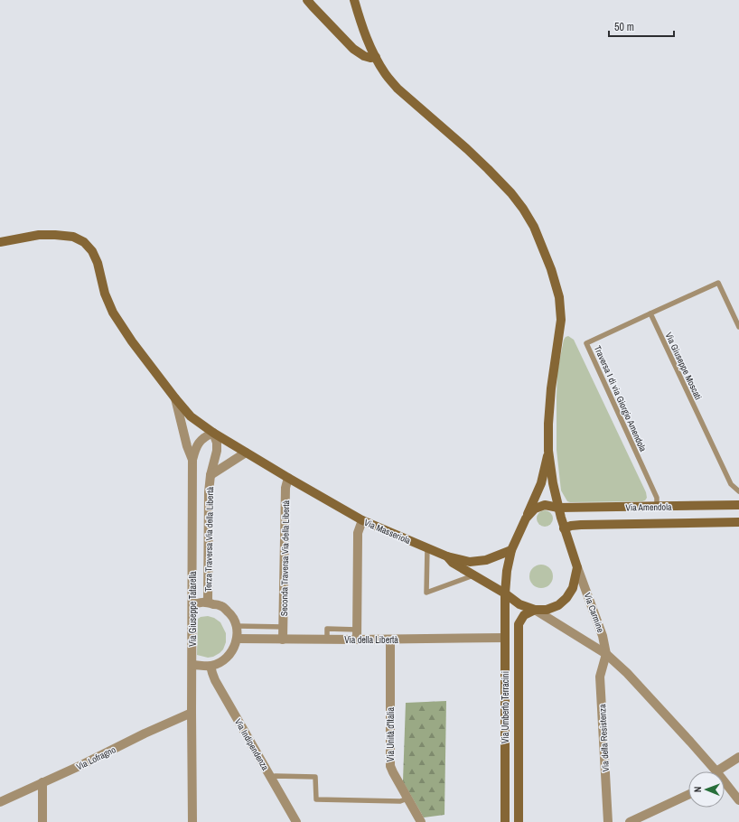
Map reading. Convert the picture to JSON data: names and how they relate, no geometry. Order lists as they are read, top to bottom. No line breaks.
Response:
{"streets":{"street":["Via Amendola","Via Masseriola","Terza Traversa Via della Libertà","Seconda Traversa Via della Libertà","Via Giuseppe Tatarella","Via Carmine","Via della Libertà","Via Umberto Terracini","Via Unità d'Italia","Via della Resistenza","Via Indipendenza","Via Lofragno"],"lane":["Via Giuseppe Moscati","Traversa I di via Giorgio Amendola"]},"crossings":[["Via Giuseppe Moscati","Traversa I di via Giorgio Amendola"],["Traversa I di via Giorgio Amendola","Via Amendola"],["Via Amendola","Via Masseriola"],["Via Amendola","Via Carmine"],["Via Amendola","Via Umberto Terracini"],["Via Masseriola","Terza Traversa Via della Libertà"],["Via Masseriola","Seconda Traversa Via della Libertà"],["Via Masseriola","Via Giuseppe Tatarella"],["Via Masseriola","Via Carmine"],["Via Masseriola","Via Umberto Terracini"],["Via Masseriola","Via della Resistenza"],["Terza Traversa Via della Libertà","Via Giuseppe Tatarella"],["Terza Traversa Via della Libertà","Via della Libertà"],["Terza Traversa Via della Libertà","Via Indipendenza"],["Seconda Traversa Via della Libertà","Via della Libertà"],["Via Giuseppe Tatarella","Via della Libertà"],["Via Giuseppe Tatarella","Via Indipendenza"],["Via Giuseppe Tatarella","Via Lofragno"],["Via Carmine","Via Umberto Terracini"],["Via Carmine","Via della Resistenza"],["Via della Libertà","Via Umberto Terracini"],["Via della Libertà","Via Unità d'Italia"],["Via della Libertà","Via Indipendenza"]],"scale_bar":"50 m","north":"left"}
